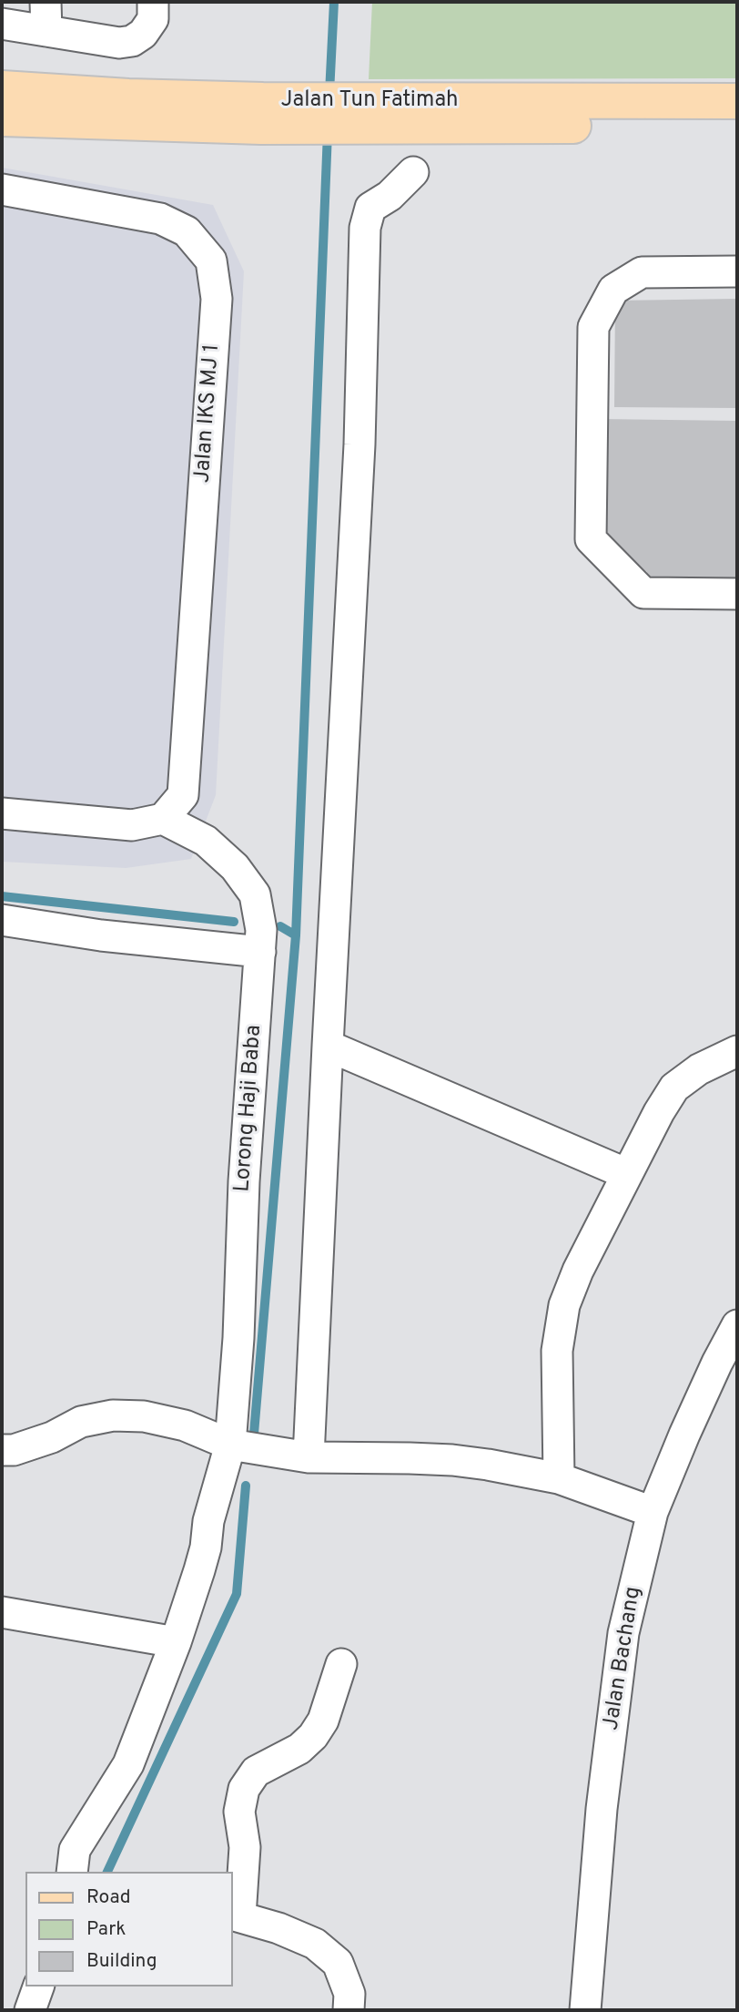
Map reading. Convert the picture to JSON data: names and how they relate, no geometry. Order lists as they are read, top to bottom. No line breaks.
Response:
{"streets":{"main road":["Jalan Tun Fatimah"],"street":["Jalan IKS MJ 1","Lorong Haji Baba","Jalan Bachang"]},"crossings":[["Jalan IKS MJ 1","Lorong Haji Baba"]],"legend":["Road","Park","Building"]}
